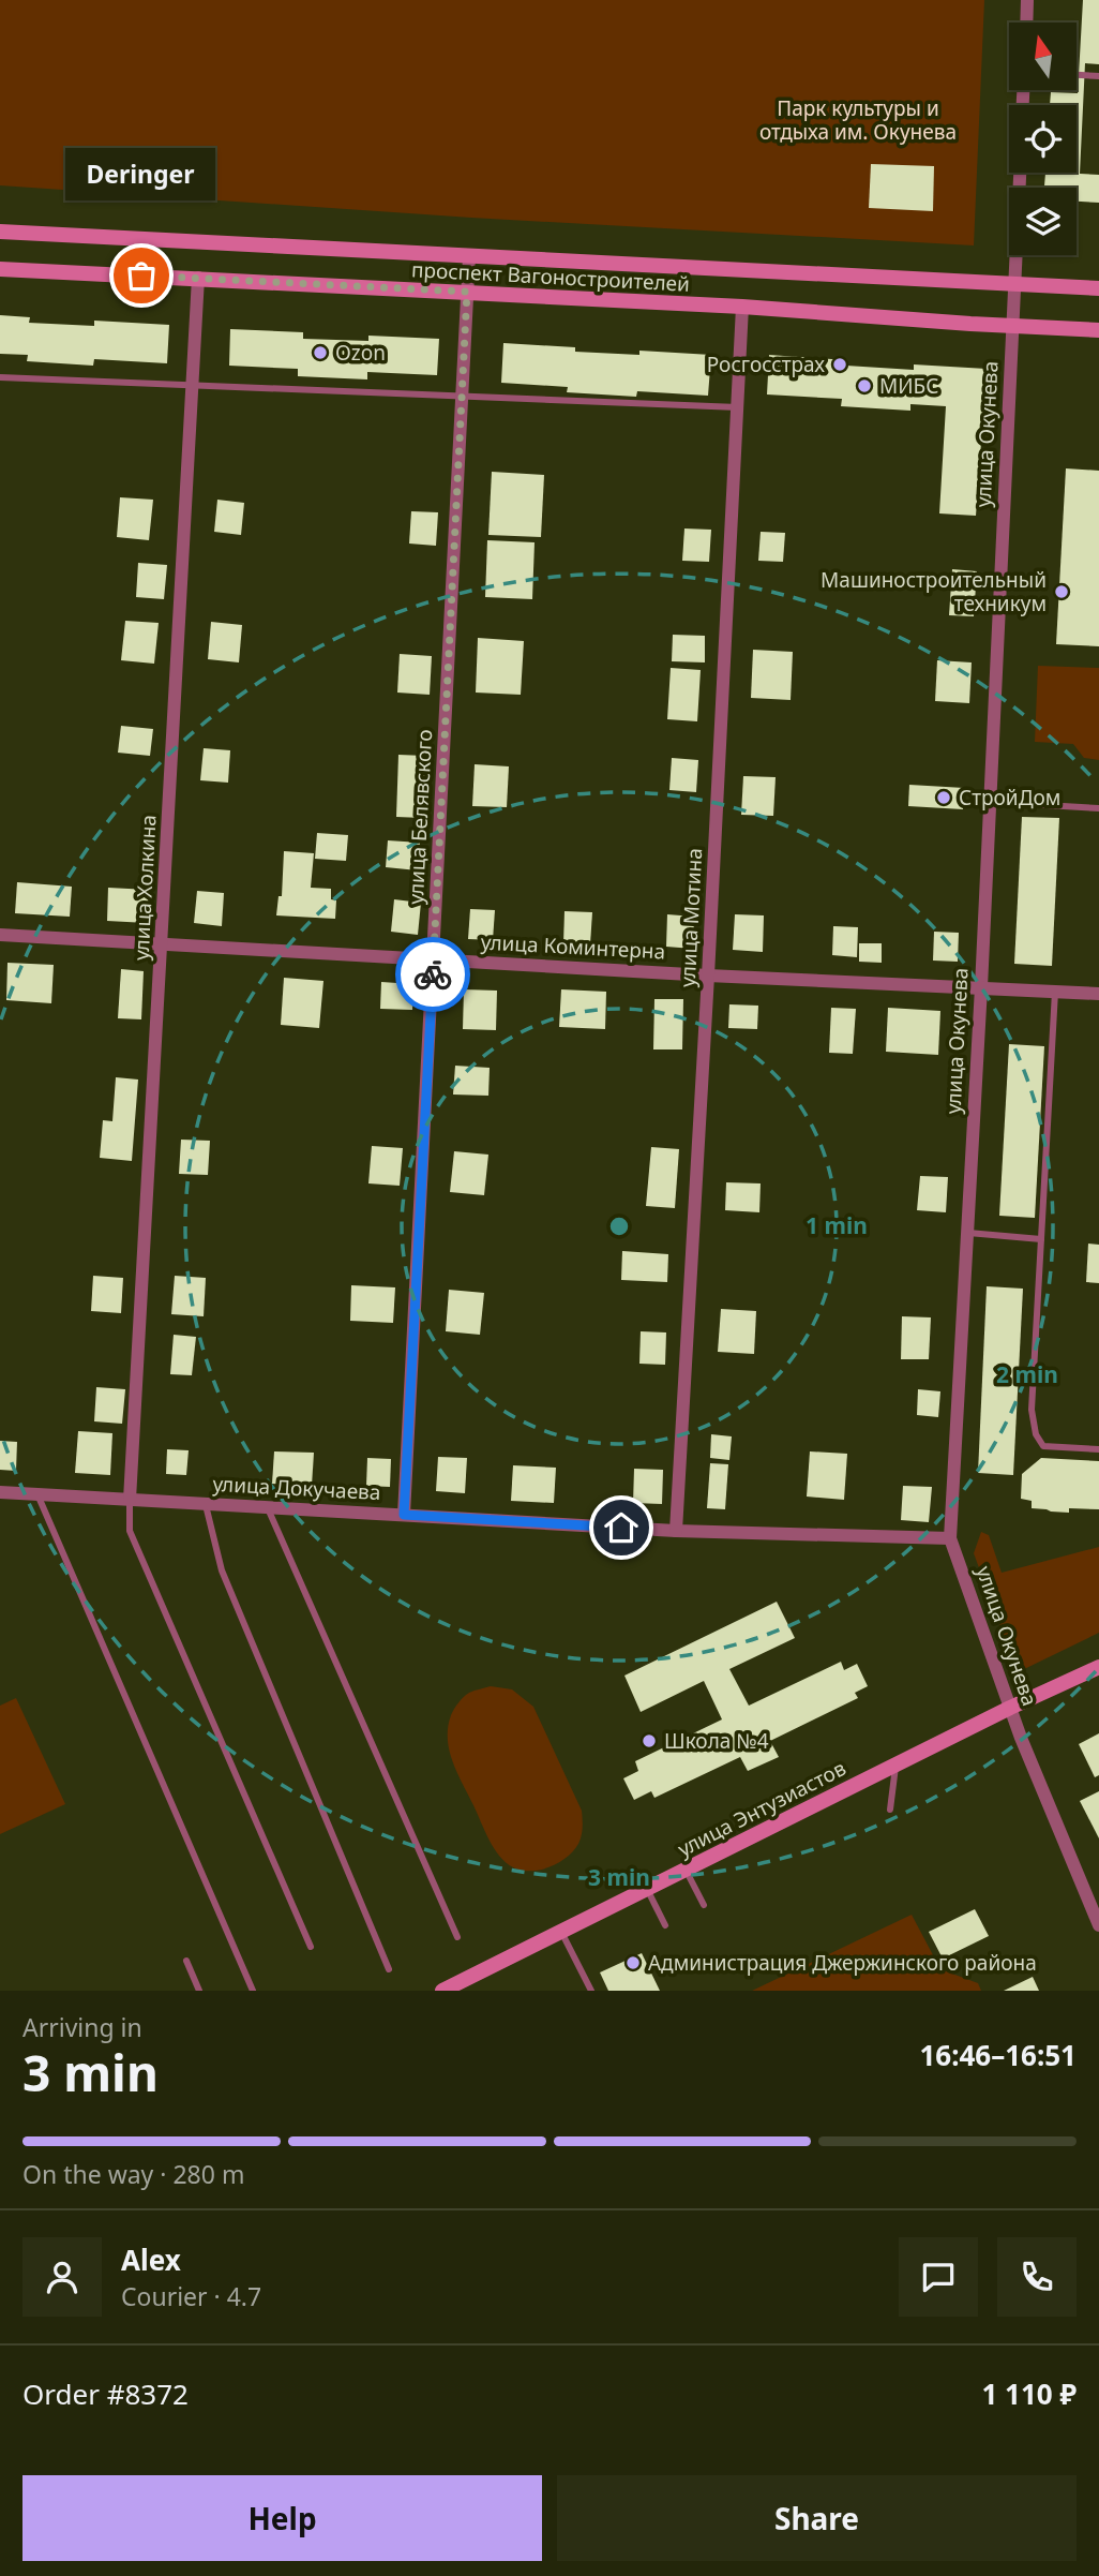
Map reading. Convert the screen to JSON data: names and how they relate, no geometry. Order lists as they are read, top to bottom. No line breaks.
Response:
{"streets":{"main road":["проспект Вагоностроителей","улица Энтузиастов"],"street":["улица Окунева","улица Белявского","улица Холкина","улица Мотина","улица Коминтерна","улица Докучаева"]},"crossings":[["проспект Вагоностроителей","улица Окунева"],["проспект Вагоностроителей","улица Белявского"],["проспект Вагоностроителей","улица Холкина"],["проспект Вагоностроителей","улица Мотина"],["улица Окунева","улица Коминтерна"],["улица Окунева","улица Докучаева"],["улица Окунева","улица Энтузиастов"],["улица Белявского","улица Коминтерна"],["улица Белявского","улица Докучаева"],["улица Холкина","улица Коминтерна"],["улица Холкина","улица Докучаева"],["улица Мотина","улица Коминтерна"],["улица Мотина","улица Докучаева"]],"parks":["Парк культуры и отдыха им. Окунева"],"places":["Deringer","Ozon","Росгосстрах","МИБС","Машиностроительный техникум","СтройДом","Школа №4","Администрация Джержинского района"],"north":"top","page":{"bubble":"Deringer","heading":["3 min","Arriving in","16:46–16:51"],"panel":["Alex","Courier · 4.7","Order #8372","1 110 ₽"],"bar":"On the way · 280 m","buttons":["Help","Share"]},"rings":["1 min","2 min","3 min"]}
